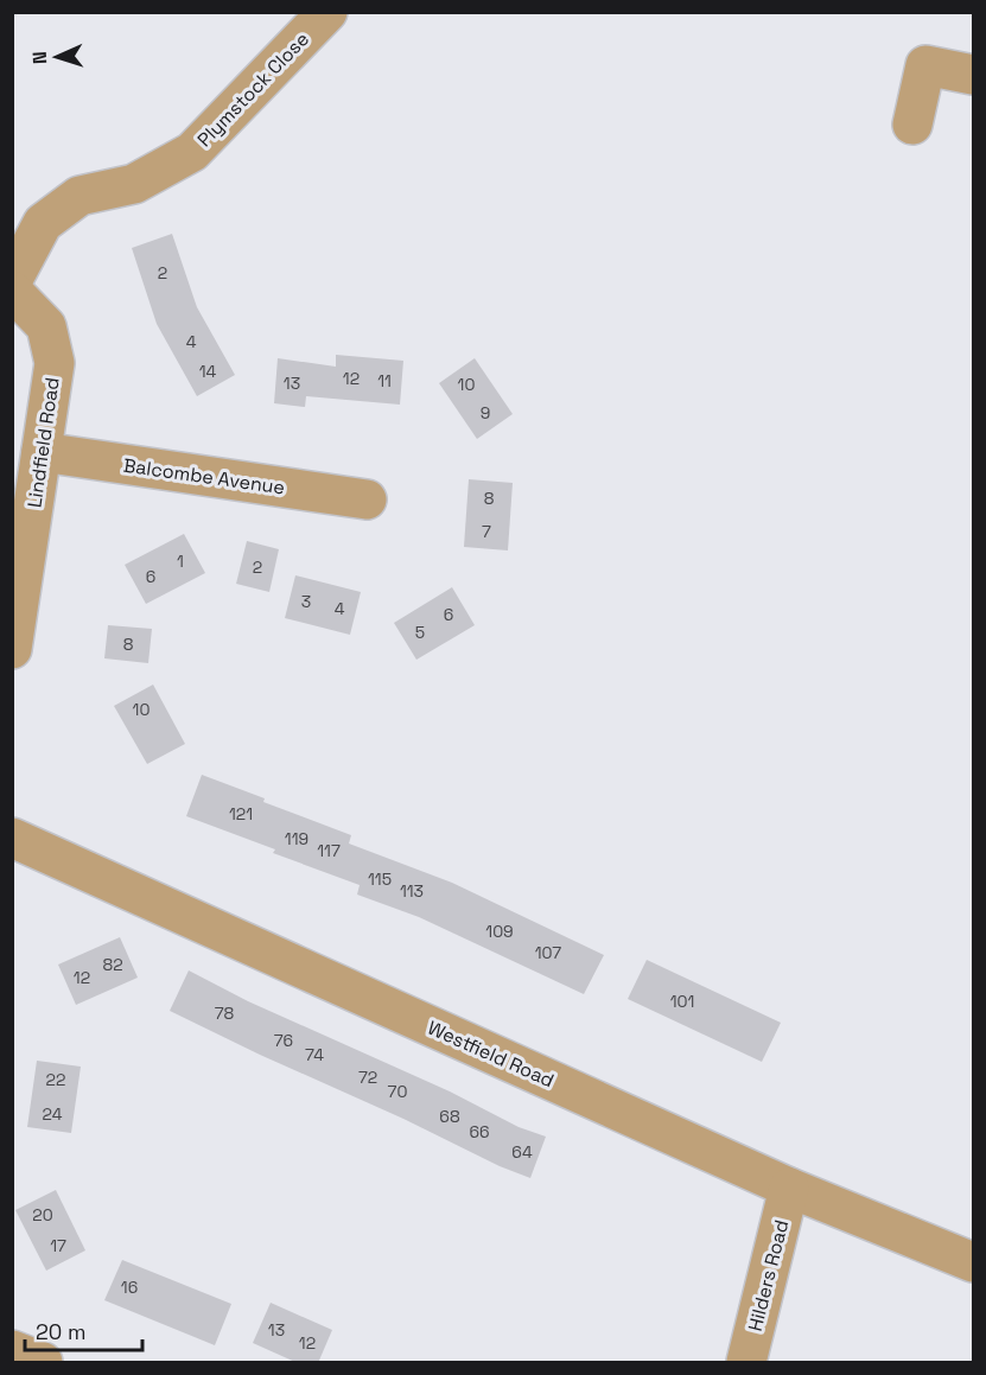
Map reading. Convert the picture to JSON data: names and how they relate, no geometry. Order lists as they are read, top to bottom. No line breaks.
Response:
{"streets":{"street":["Plymstock Close","Lindfield Road","Balcombe Avenue","Westfield Road","Hilders Road"]},"crossings":[["Lindfield Road","Balcombe Avenue"],["Westfield Road","Hilders Road"]],"house_numbers":["2","4","14","12","11","13","10","9","8","7","1","2","6","3","4","6","5","8","10","121","119","117","115","113","109","107","82","12","101","78","76","74","72","22","70","24","68","66","64","20","17","16","13","12"],"scale_bar":"20 m","north":"left"}
